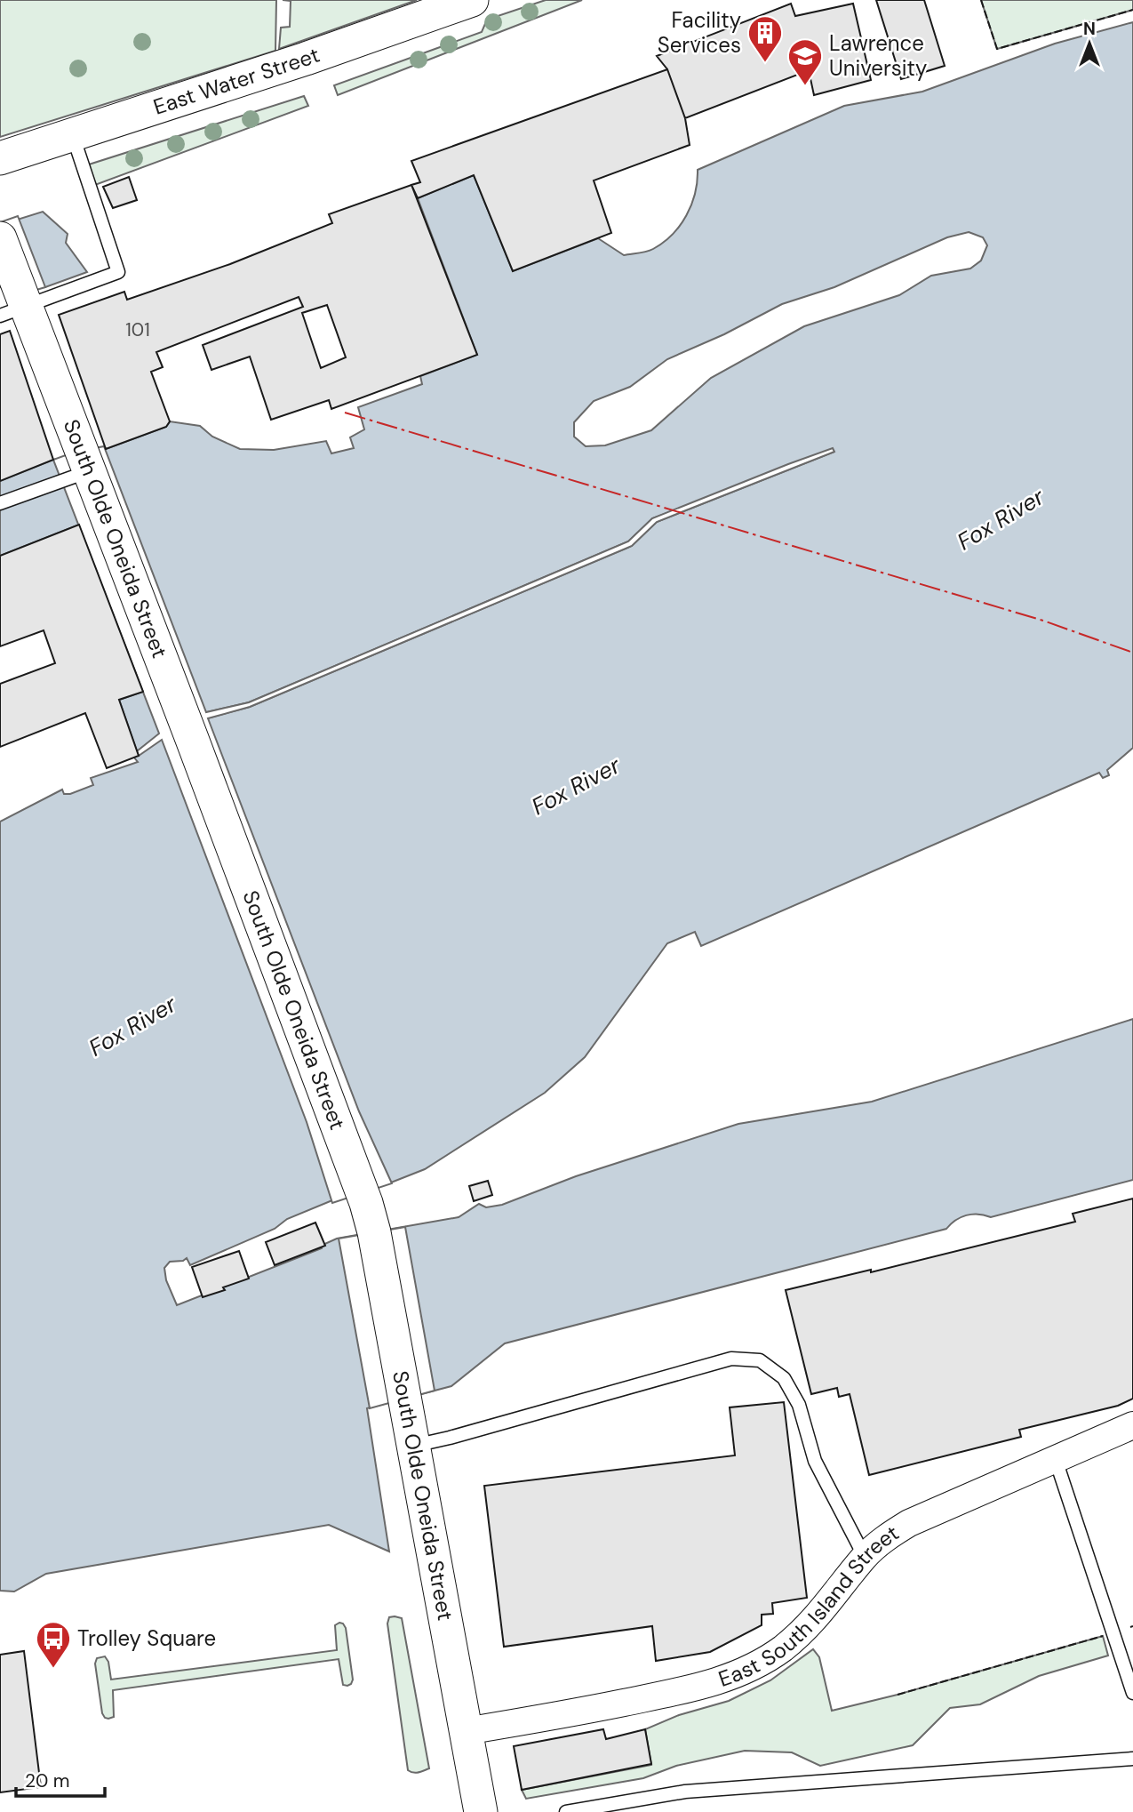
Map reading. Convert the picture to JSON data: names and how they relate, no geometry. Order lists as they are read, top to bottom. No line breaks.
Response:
{"streets":{"street":["East Water Street","South Olde Oneida Street","East South Island Street"]},"crossings":[["South Olde Oneida Street","East South Island Street"]],"water":["Fox River"],"places":{"building":["Facility Services"],"school or university":["Lawrence University"],"bus stop":["Trolley Square"]},"house_numbers":["101"],"scale_bar":"20 m","north":"top"}
